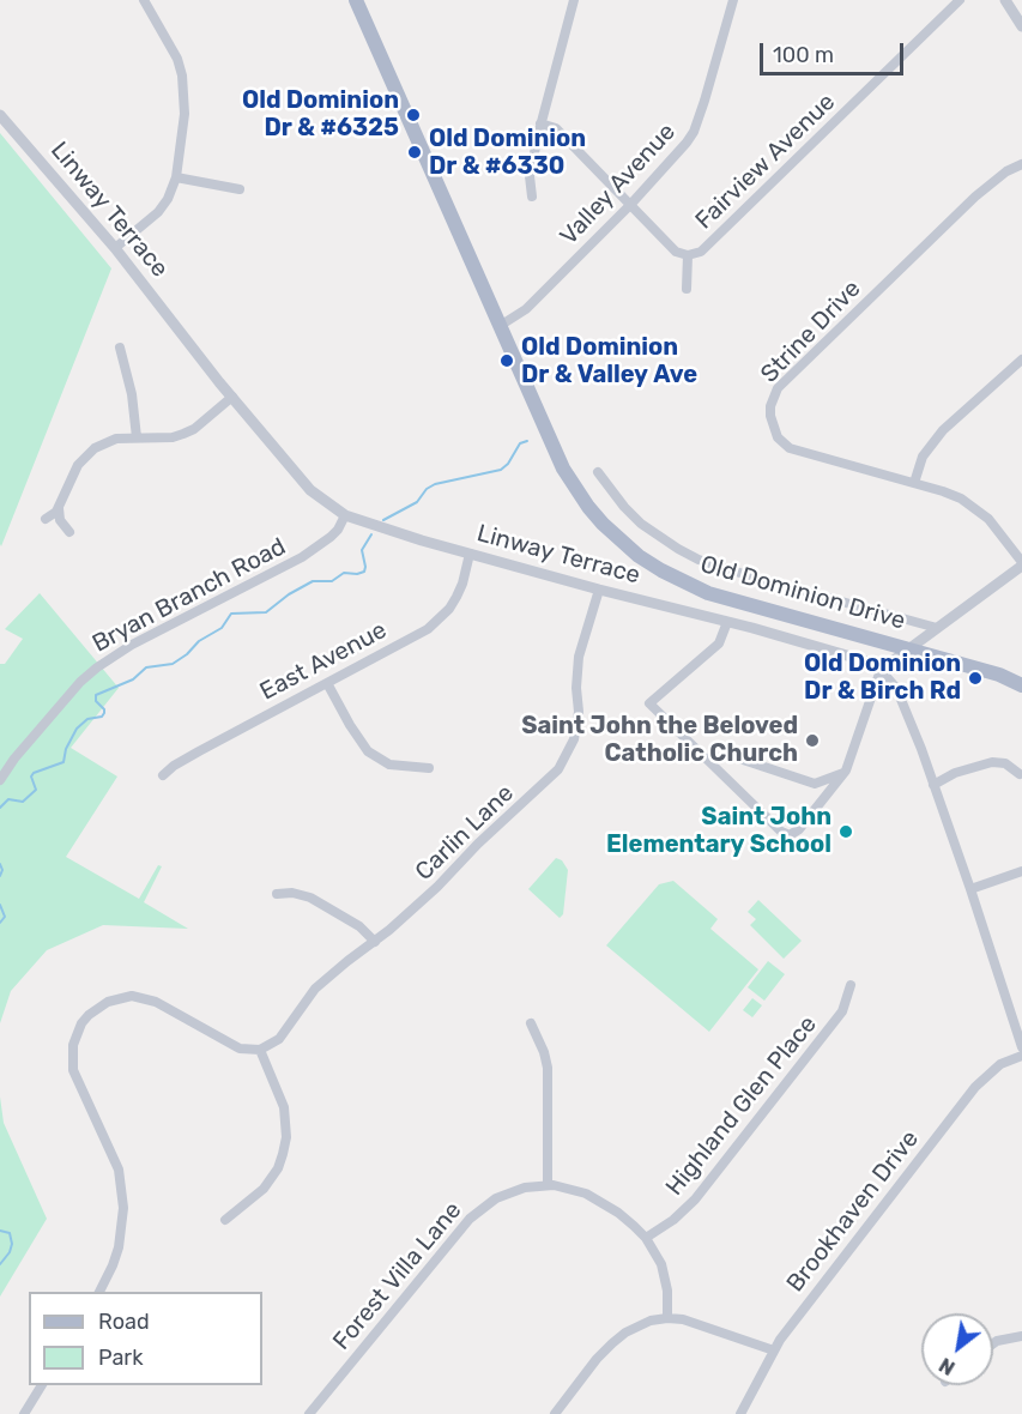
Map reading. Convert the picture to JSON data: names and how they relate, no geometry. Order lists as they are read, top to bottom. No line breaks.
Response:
{"streets":{"main road":["Old Dominion Drive"],"street":["Fairview Avenue","Valley Avenue","Linway Terrace","Strine Drive","Bryan Branch Road","East Avenue","Carlin Lane","Highland Glen Place","Brookhaven Drive","Forest Villa Lane"]},"crossings":[["Valley Avenue","Old Dominion Drive"],["Linway Terrace","Bryan Branch Road"],["Linway Terrace","East Avenue"],["Linway Terrace","Carlin Lane"],["Highland Glen Place","Forest Villa Lane"]],"places":["Old Dominion Dr & #6325","Old Dominion Dr & #6330","Old Dominion Dr & Valley Ave","Old Dominion Dr & Birch Rd","Saint John the Beloved Catholic Church","Saint John Elementary School"],"legend":["Road","Park"],"scale_bar":"100 m","north":"bottom left"}
